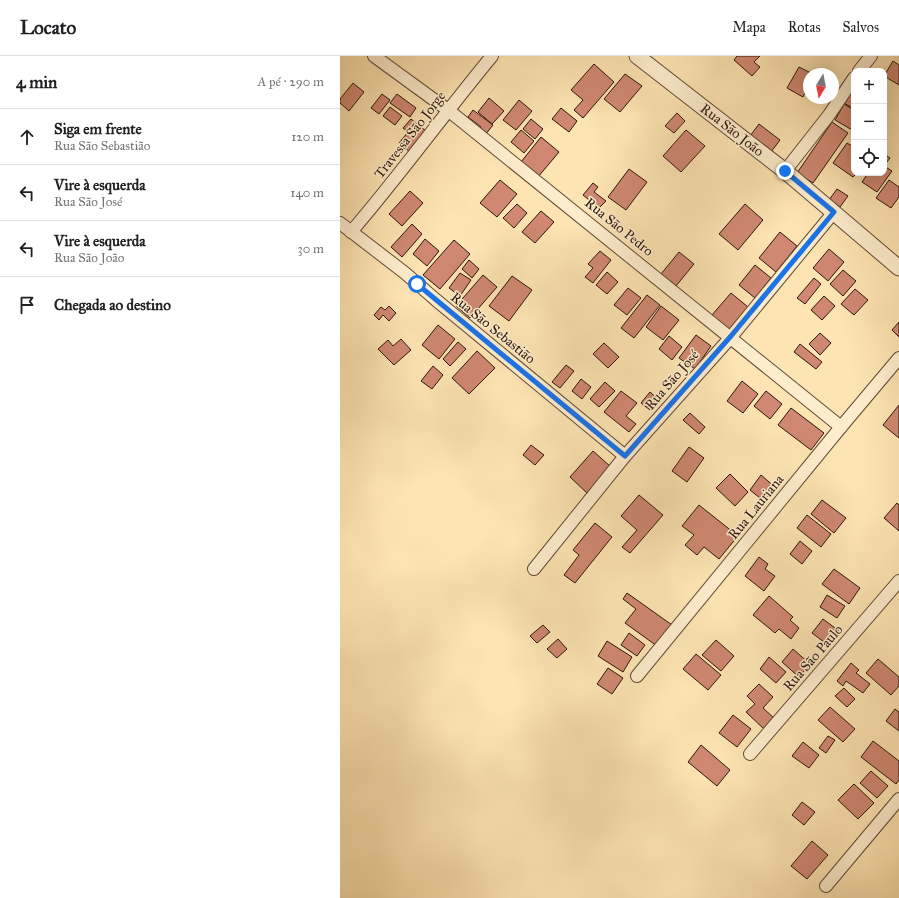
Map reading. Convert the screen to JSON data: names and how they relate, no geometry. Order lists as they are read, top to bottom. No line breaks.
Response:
{"streets":{"street":["Rua São João","Travessa São Jorge","Rua São Pedro","Rua São Sebastião","Rua São José","Rua Lauriana","Rua São Paulo"]},"crossings":[["Rua São João","Rua São José"],["Travessa São Jorge","Rua São Pedro"],["Travessa São Jorge","Rua São Sebastião"],["Rua São Pedro","Rua São José"],["Rua São Pedro","Rua Lauriana"],["Rua São Sebastião","Rua São José"]],"north":"bottom","page":{"header":"Locato","nav":["Mapa","Rotas","Salvos"],"heading":["4 min","A pé · 290 m"],"map_buttons":["+","−"],"list":[["Siga em frente","Rua São Sebastião","120 m"],["Vire à esquerda","Rua São José","140 m"],["Vire à esquerda","Rua São João","30 m"],"Chegada ao destino"]}}
